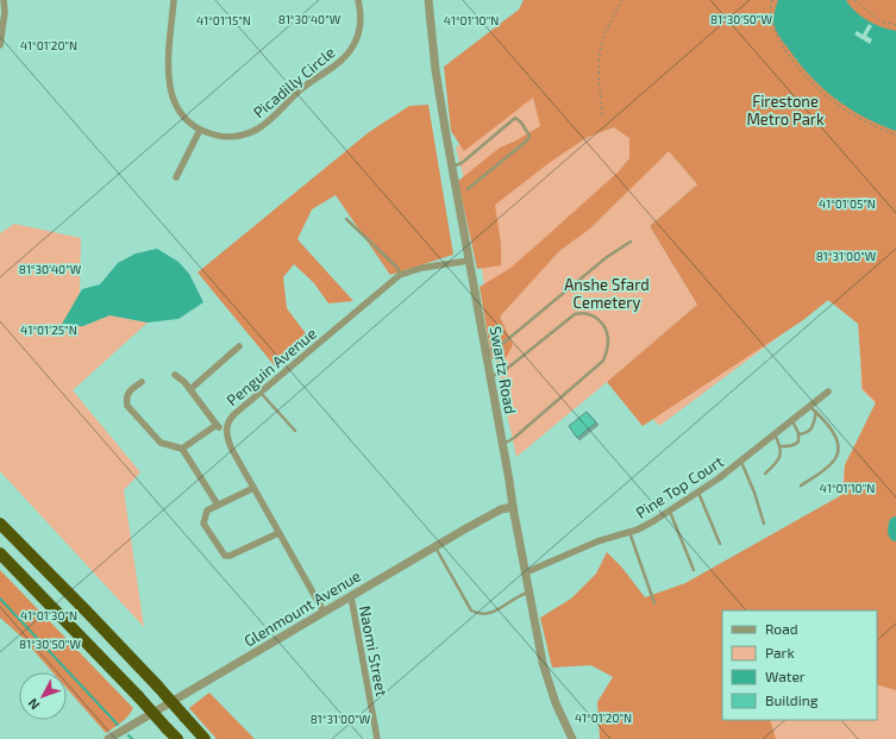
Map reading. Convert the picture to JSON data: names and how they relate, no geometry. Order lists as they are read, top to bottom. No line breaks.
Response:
{"streets":{"street":["Picadilly Circle","Penguin Avenue","Swartz Road","Pine Top Court","Glenmount Avenue","Naomi Street"]},"crossings":[["Penguin Avenue","Swartz Road"],["Penguin Avenue","Glenmount Avenue"],["Swartz Road","Pine Top Court"],["Swartz Road","Glenmount Avenue"],["Glenmount Avenue","Naomi Street"]],"parks":["Firestone Metro Park","Anshe Sfard Cemetery"],"legend":["Road","Park","Water","Building"],"north":"bottom left","coordinates":["81°30'40\"W","81°30'50\"W","41°01'15\"N","41°01'10\"N","41°01'20\"N","41°01'05\"N","81°31'00\"W","41°01'25\"N","41°01'30\"N"]}
